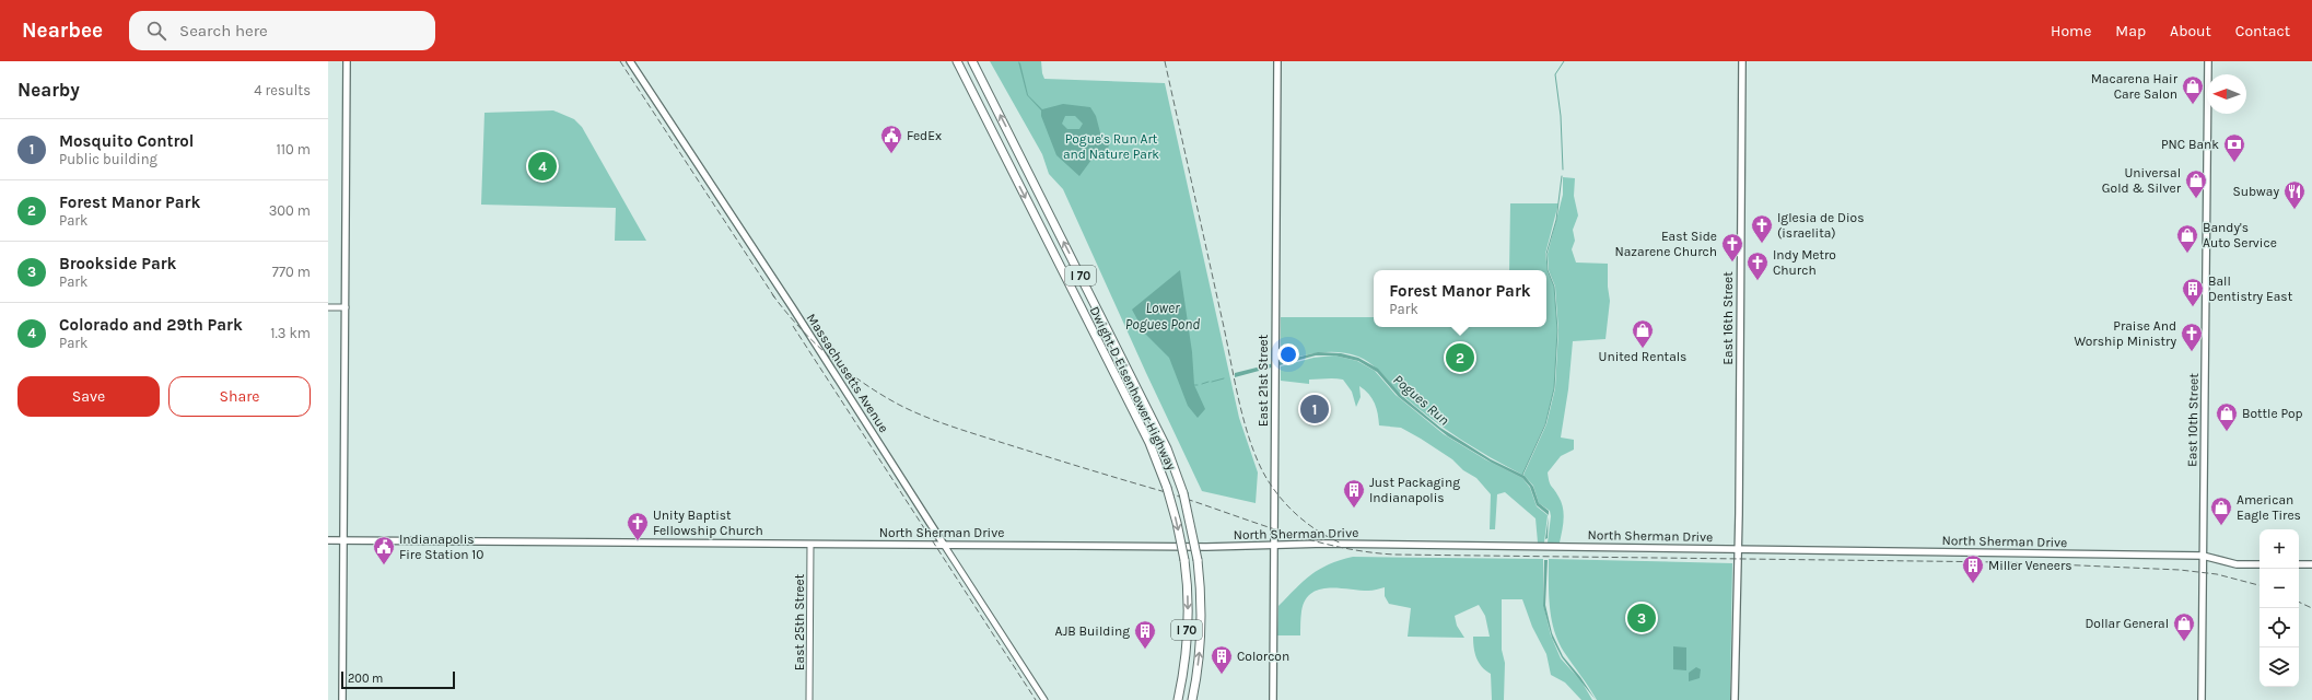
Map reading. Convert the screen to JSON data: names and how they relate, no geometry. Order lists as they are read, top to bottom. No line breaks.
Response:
{"streets":{"highway":["I 70","Dwight D Eisenhower Highway"],"main road":["East 16th Street","Massachusetts Avenue","East 21st Street","East 10th Street","North Sherman Drive"],"street":["East 25th Street"]},"crossings":[["East 16th Street","North Sherman Drive"],["Massachusetts Avenue","North Sherman Drive"],["East 21st Street","North Sherman Drive"],["East 10th Street","North Sherman Drive"],["North Sherman Drive","East 25th Street"]],"water":["Lower Pogues Pond","Pogues Run"],"parks":["Pogue's Run Art and Nature Park"],"places":{"shop":["Macarena Hair Care Salon","Universal Gold & Silver","Bandy's Auto Service","United Rentals","Bottle Pop","American Eagle Tires","Dollar General"],"public building":["FedEx","Indianapolis Fire Station 10"],"bank":["PNC Bank"],"restaurant":["Subway"],"church":["Iglesia de Dios (israelita)","East Side Nazarene Church","Indy Metro Church","Praise And Worship Ministry","Unity Baptist Fellowship Church"],"building":["Ball Dentistry East","Just Packaging Indianapolis","Miller Veneers","AJB Building","Colorcon"]},"scale_bar":"200 m","north":"left","page":{"header":"Nearbee","search":"Search here","nav":["Home","Map","About","Contact"],"heading":["Nearby","4 results"],"list":[{"mark":"1","name":"Mosquito Control","note":"Public building","value":"110 m"},{"mark":"2","name":"Forest Manor Park","note":"Park","value":"300 m"},{"mark":"3","name":"Brookside Park","note":"Park","value":"770 m"},{"mark":"4","name":"Colorado and 29th Park","note":"Park","value":"1.3 km"}],"pins":["4","2","1","3"],"popup":["Forest Manor Park","Park"],"buttons":["Save","Share"],"map_buttons":["+","−"],"scale":"200 m"}}
